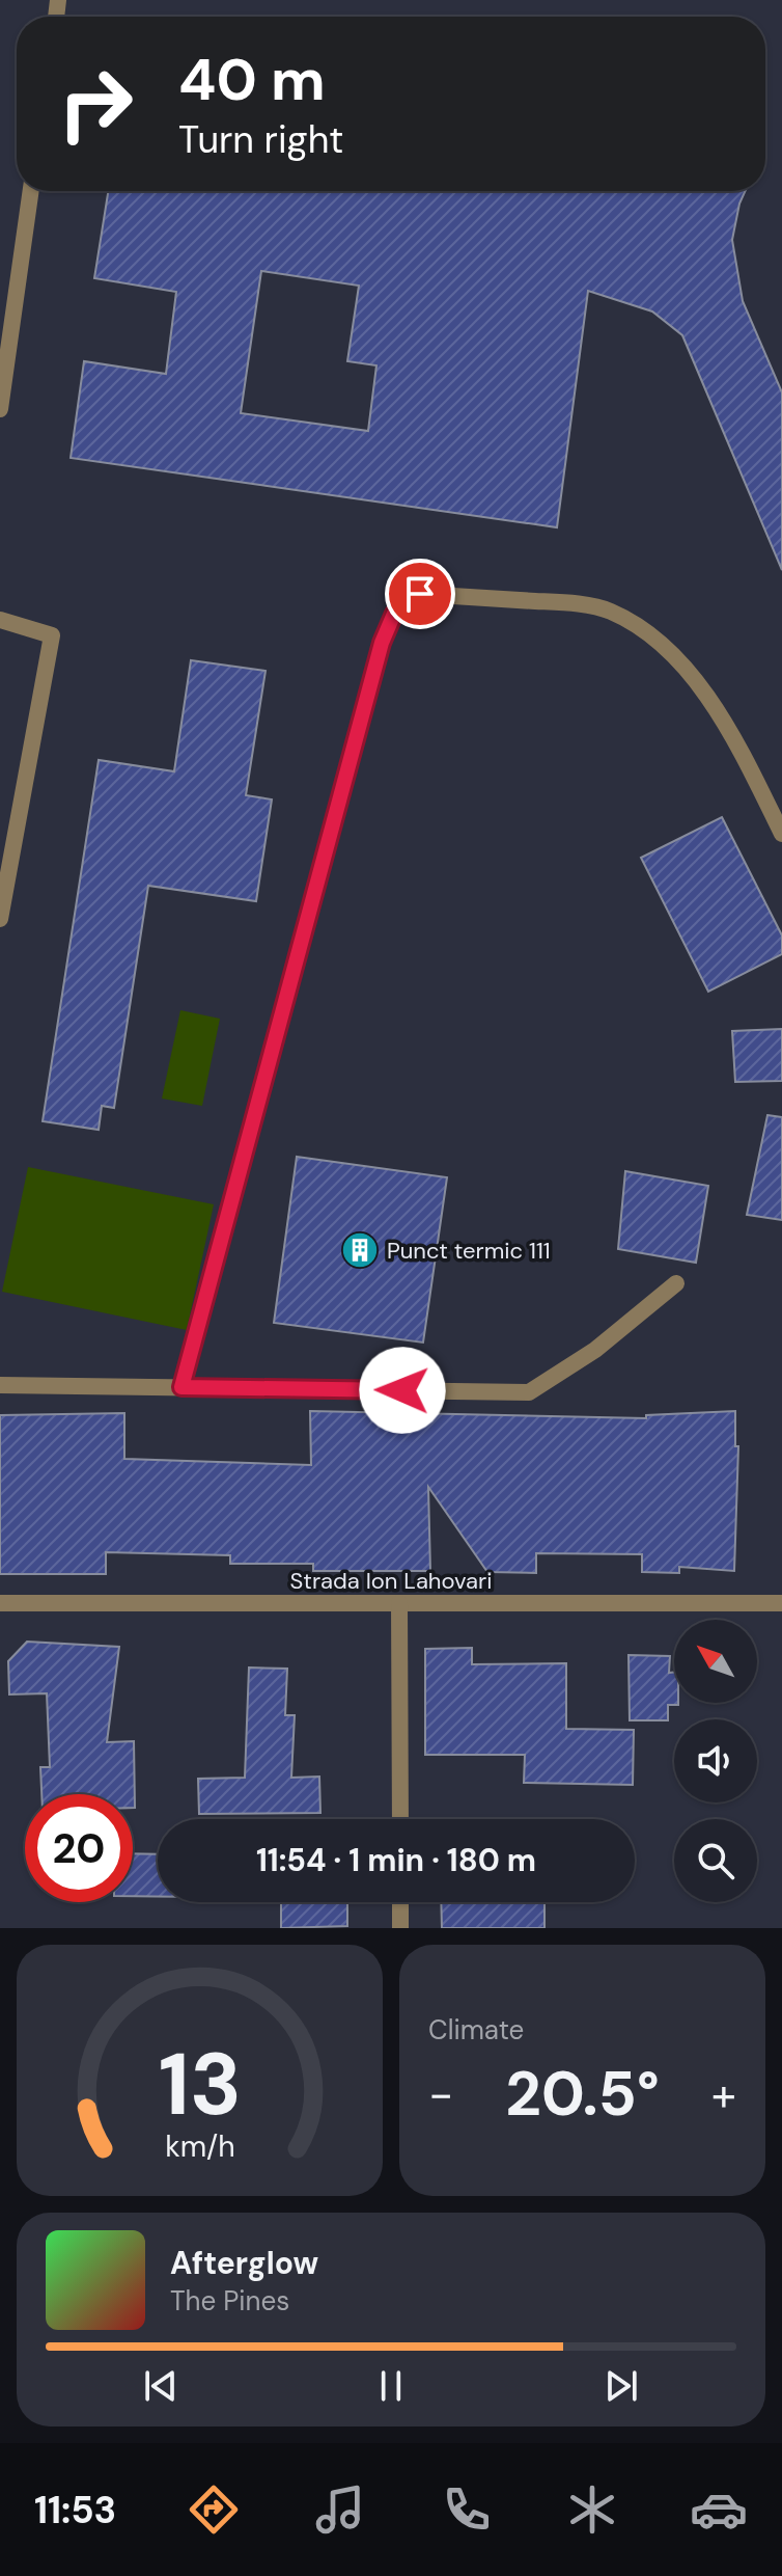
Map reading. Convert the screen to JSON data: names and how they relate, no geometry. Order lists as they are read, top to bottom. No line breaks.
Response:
{"streets":{"street":["Strada Ion Lahovari"]},"places":{"building":["Punct termic 111"]},"north":"top left","page":{"turn":["40 m","Turn right"],"limit":"20","trip":"11:54 · 1 min · 180 m","tile":"Climate","heat":["−","20.5°","+"],"song":["Afterglow","The Pines"],"tabs":"11:53","gauge":["13","km/h"]}}
